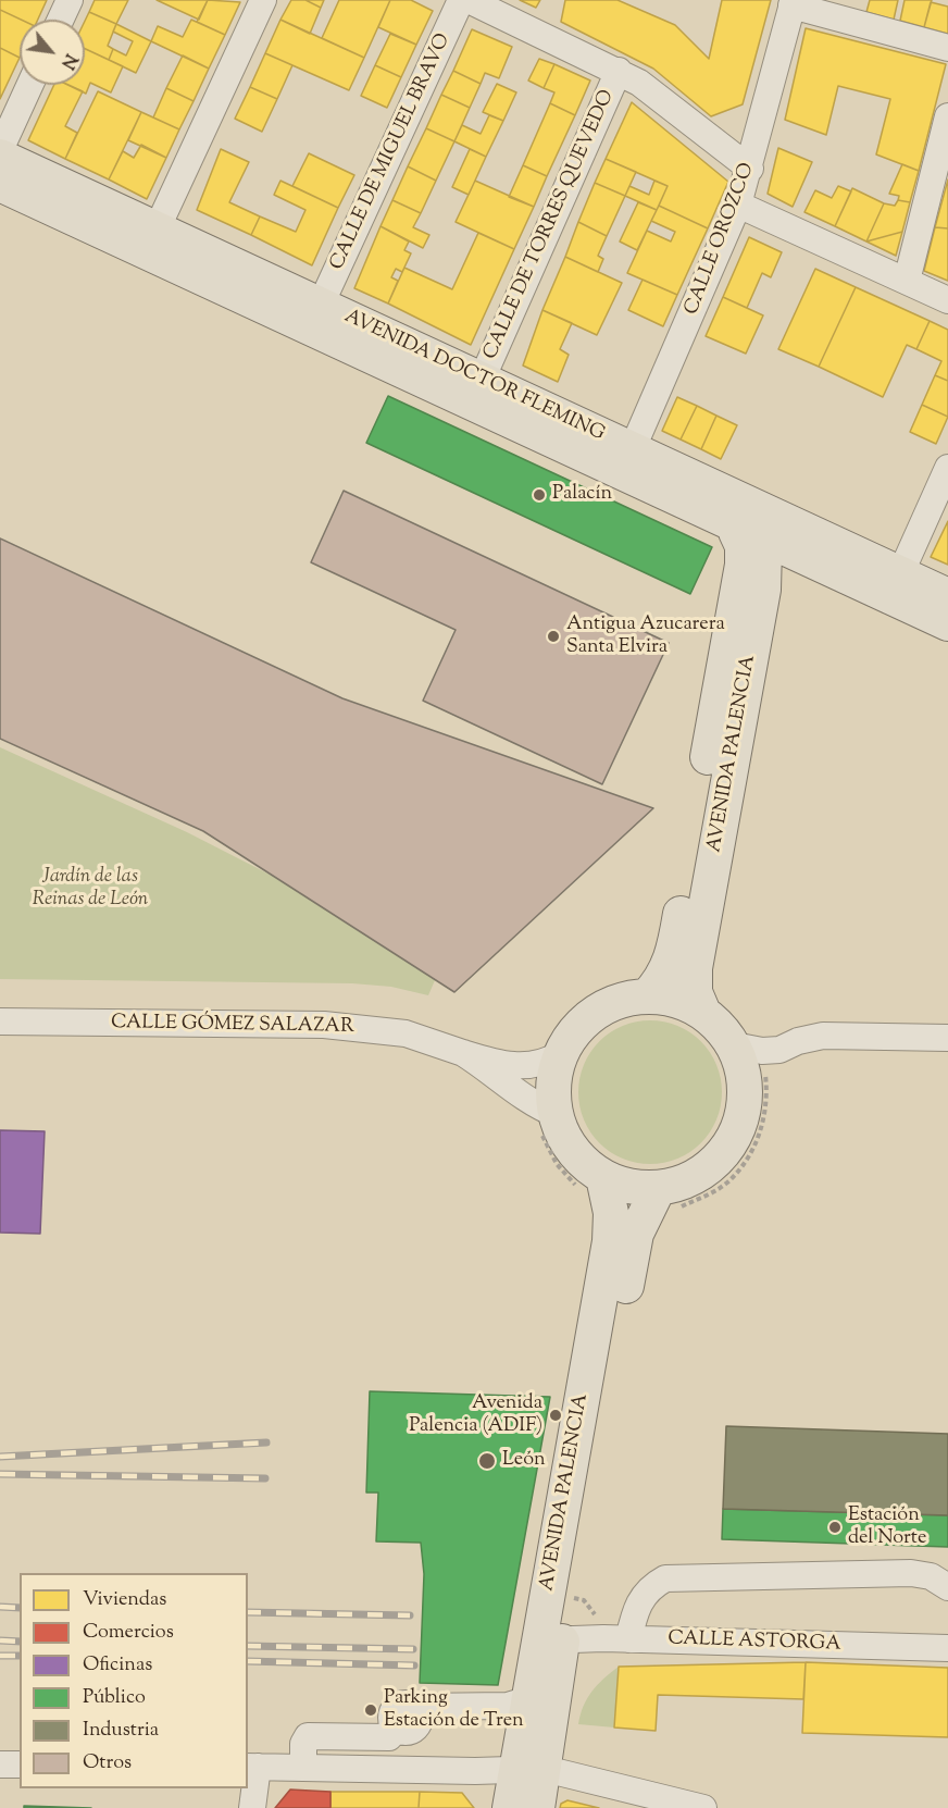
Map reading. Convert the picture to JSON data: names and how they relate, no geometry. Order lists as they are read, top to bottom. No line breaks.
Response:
{"streets":{"main road":["AVENIDA DOCTOR FLEMING","AVENIDA PALENCIA"],"street":["CALLE DE MIGUEL BRAVO","CALLE DE TORRES QUEVEDO","CALLE OROZCO","CALLE GÓMEZ SALAZAR","CALLE ASTORGA"]},"crossings":[["CALLE DE MIGUEL BRAVO","AVENIDA DOCTOR FLEMING"],["CALLE DE TORRES QUEVEDO","AVENIDA DOCTOR FLEMING"],["CALLE OROZCO","AVENIDA DOCTOR FLEMING"],["AVENIDA DOCTOR FLEMING","AVENIDA PALENCIA"],["AVENIDA PALENCIA","CALLE GÓMEZ SALAZAR"],["AVENIDA PALENCIA","CALLE ASTORGA"]],"parks":["Jardín de las Reinas de León"],"places":["Palacín","Antigua Azucarera Santa Elvira","Avenida Palencia (ADIF)","León","Estación del Norte","Parking Estación de Tren"],"legend":["Viviendas","Comercios","Oficinas","Público","Industria","Otros"],"north":"bottom right"}
